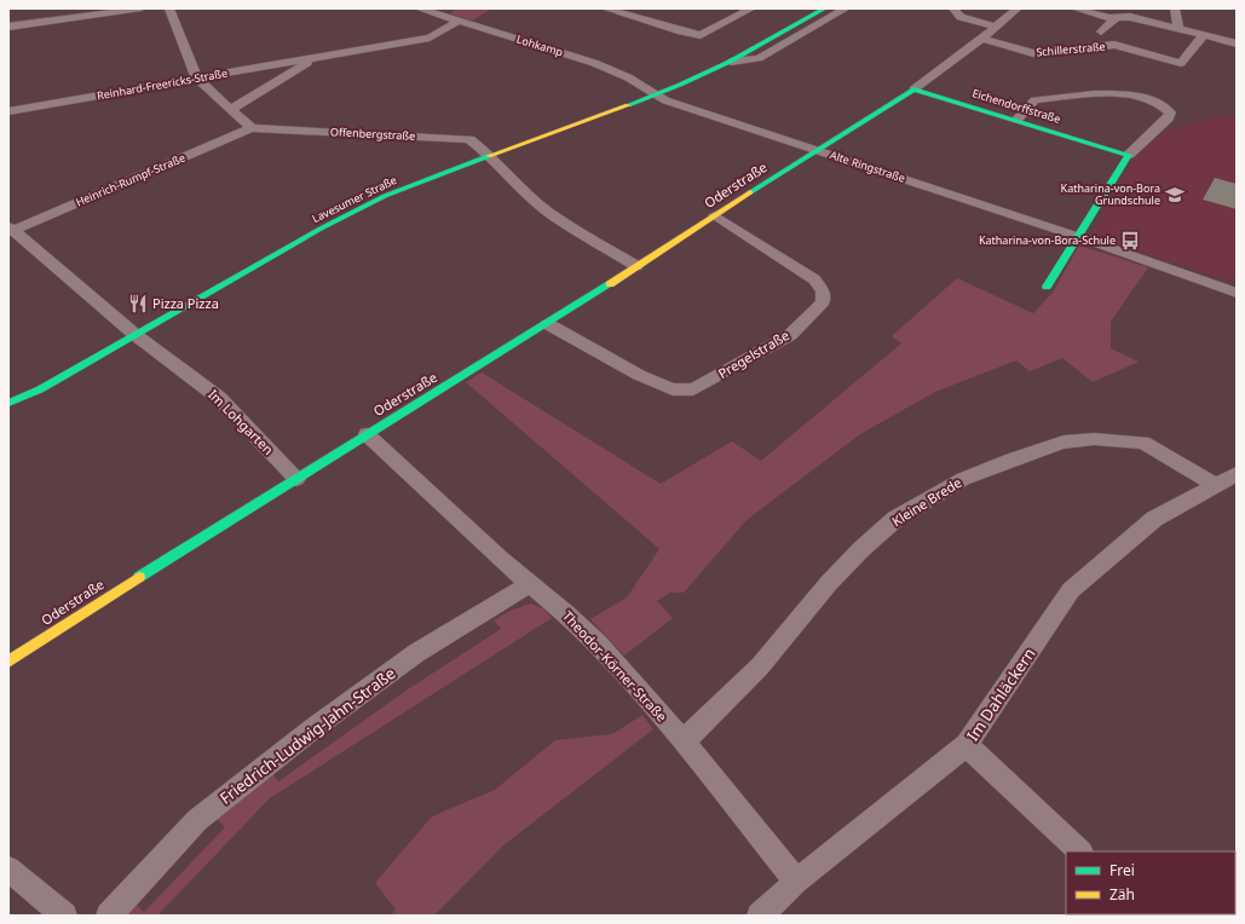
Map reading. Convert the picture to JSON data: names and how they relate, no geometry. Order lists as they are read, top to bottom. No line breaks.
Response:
{"streets":{"street":["Lohkamp","Schillerstraße","Reinhard-Freericks-Straße","Eichendorffstraße","Offenbergstraße","Alte Ringstraße","Heinrich-Rumpf-Straße","Oderstraße","Lavesumer Straße","Pregelstraße","Im Lohgarten","Kleine Brede","Theodor-Körner-Straße","Im Dahläckern","Friedrich-Ludwig-Jahn-Straße"]},"crossings":[["Lohkamp","Reinhard-Freericks-Straße"],["Lohkamp","Alte Ringstraße"],["Lohkamp","Lavesumer Straße"],["Offenbergstraße","Heinrich-Rumpf-Straße"],["Offenbergstraße","Oderstraße"],["Offenbergstraße","Lavesumer Straße"],["Alte Ringstraße","Oderstraße"],["Alte Ringstraße","Lavesumer Straße"],["Heinrich-Rumpf-Straße","Im Lohgarten"],["Oderstraße","Pregelstraße"],["Oderstraße","Im Lohgarten"],["Oderstraße","Theodor-Körner-Straße"],["Lavesumer Straße","Im Lohgarten"],["Kleine Brede","Theodor-Körner-Straße"],["Kleine Brede","Im Dahläckern"],["Theodor-Körner-Straße","Im Dahläckern"],["Theodor-Körner-Straße","Friedrich-Ludwig-Jahn-Straße"]],"places":{"school or university":["Katharina-von-Bora Grundschule"],"bus stop":["Katharina-von-Bora-Schule"],"restaurant":["Pizza Pizza"]},"legend":["Frei","Zäh"]}
